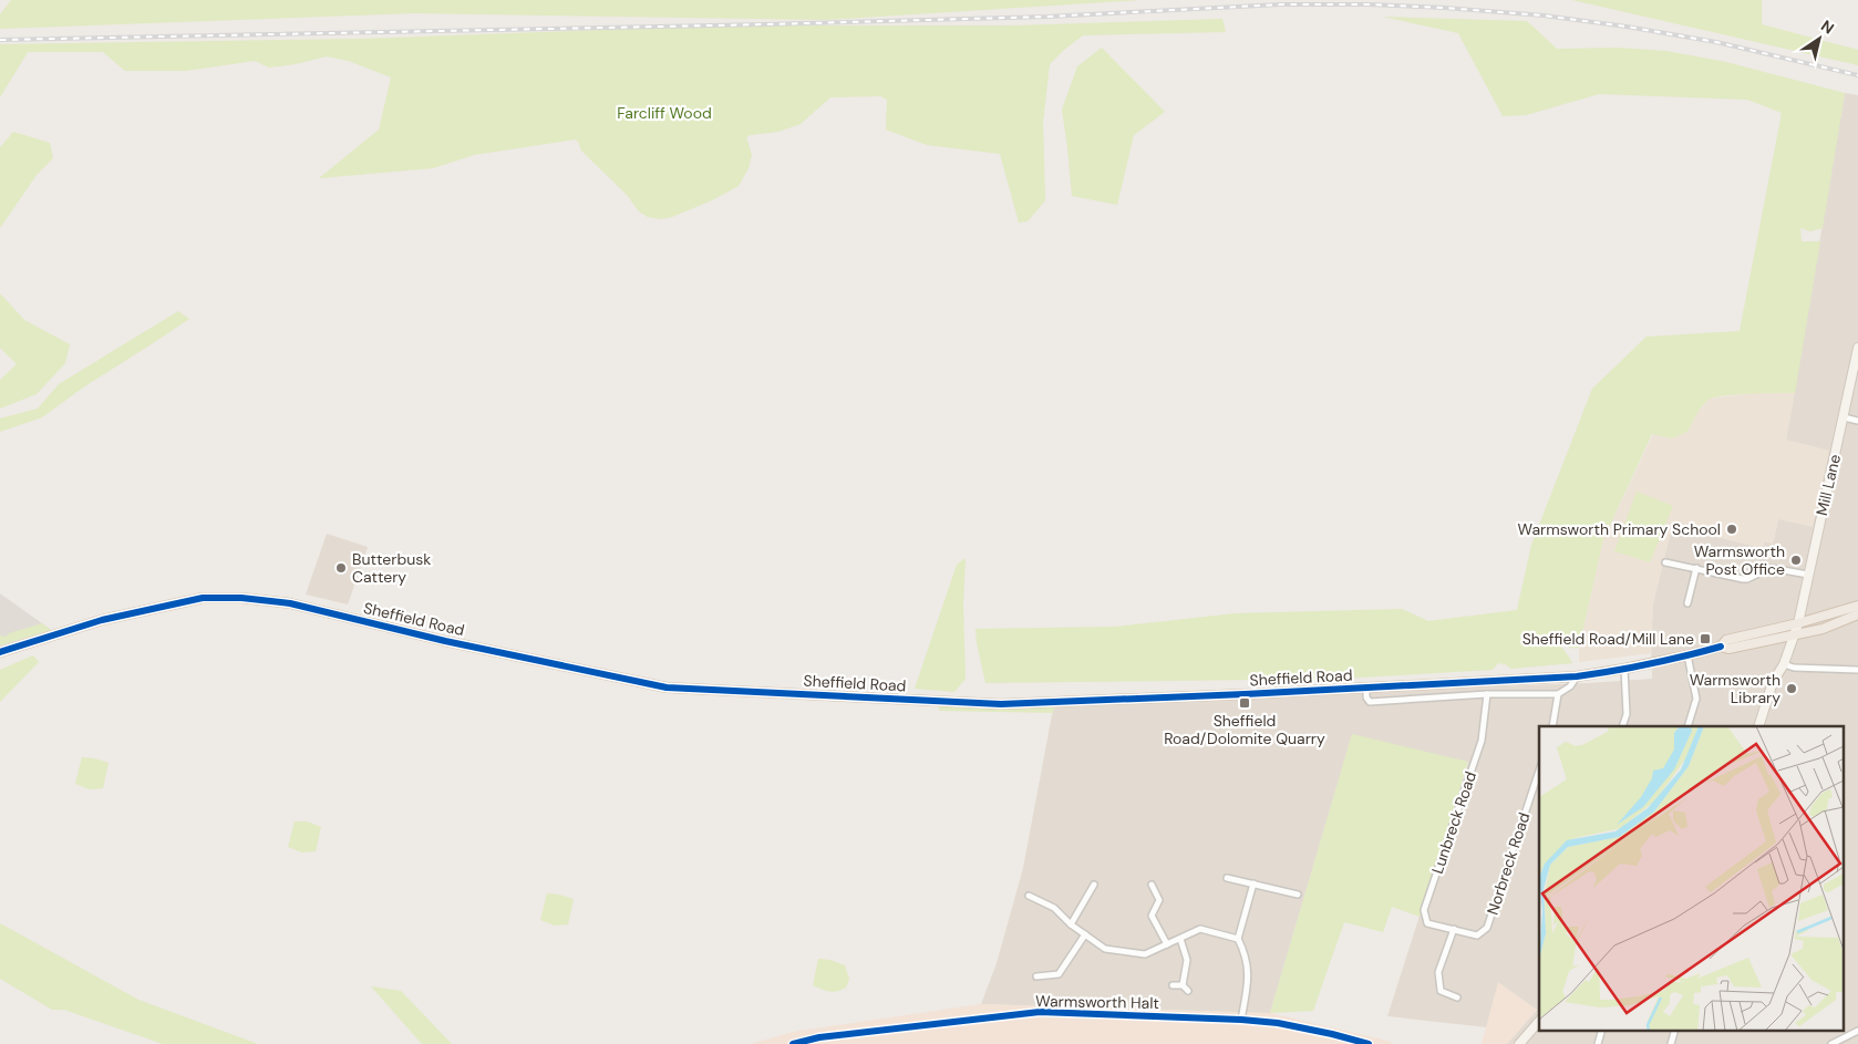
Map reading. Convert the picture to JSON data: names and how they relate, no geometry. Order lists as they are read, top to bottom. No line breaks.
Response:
{"streets":{"main road":["Sheffield Road"],"street":["Mill Lane","Lunbreck Road","Norbreck Road","Warmsworth Halt"]},"crossings":[["Mill Lane","Sheffield Road"],["Sheffield Road","Lunbreck Road"],["Lunbreck Road","Norbreck Road"]],"parks":["Farcliff Wood"],"places":{"other":["Warmsworth Primary School","Warmsworth Post Office","Butterbusk Cattery","Warmsworth Library"],"transit":["Sheffield Road/Mill Lane","Sheffield Road/Dolomite Quarry"]},"north":"top right"}
